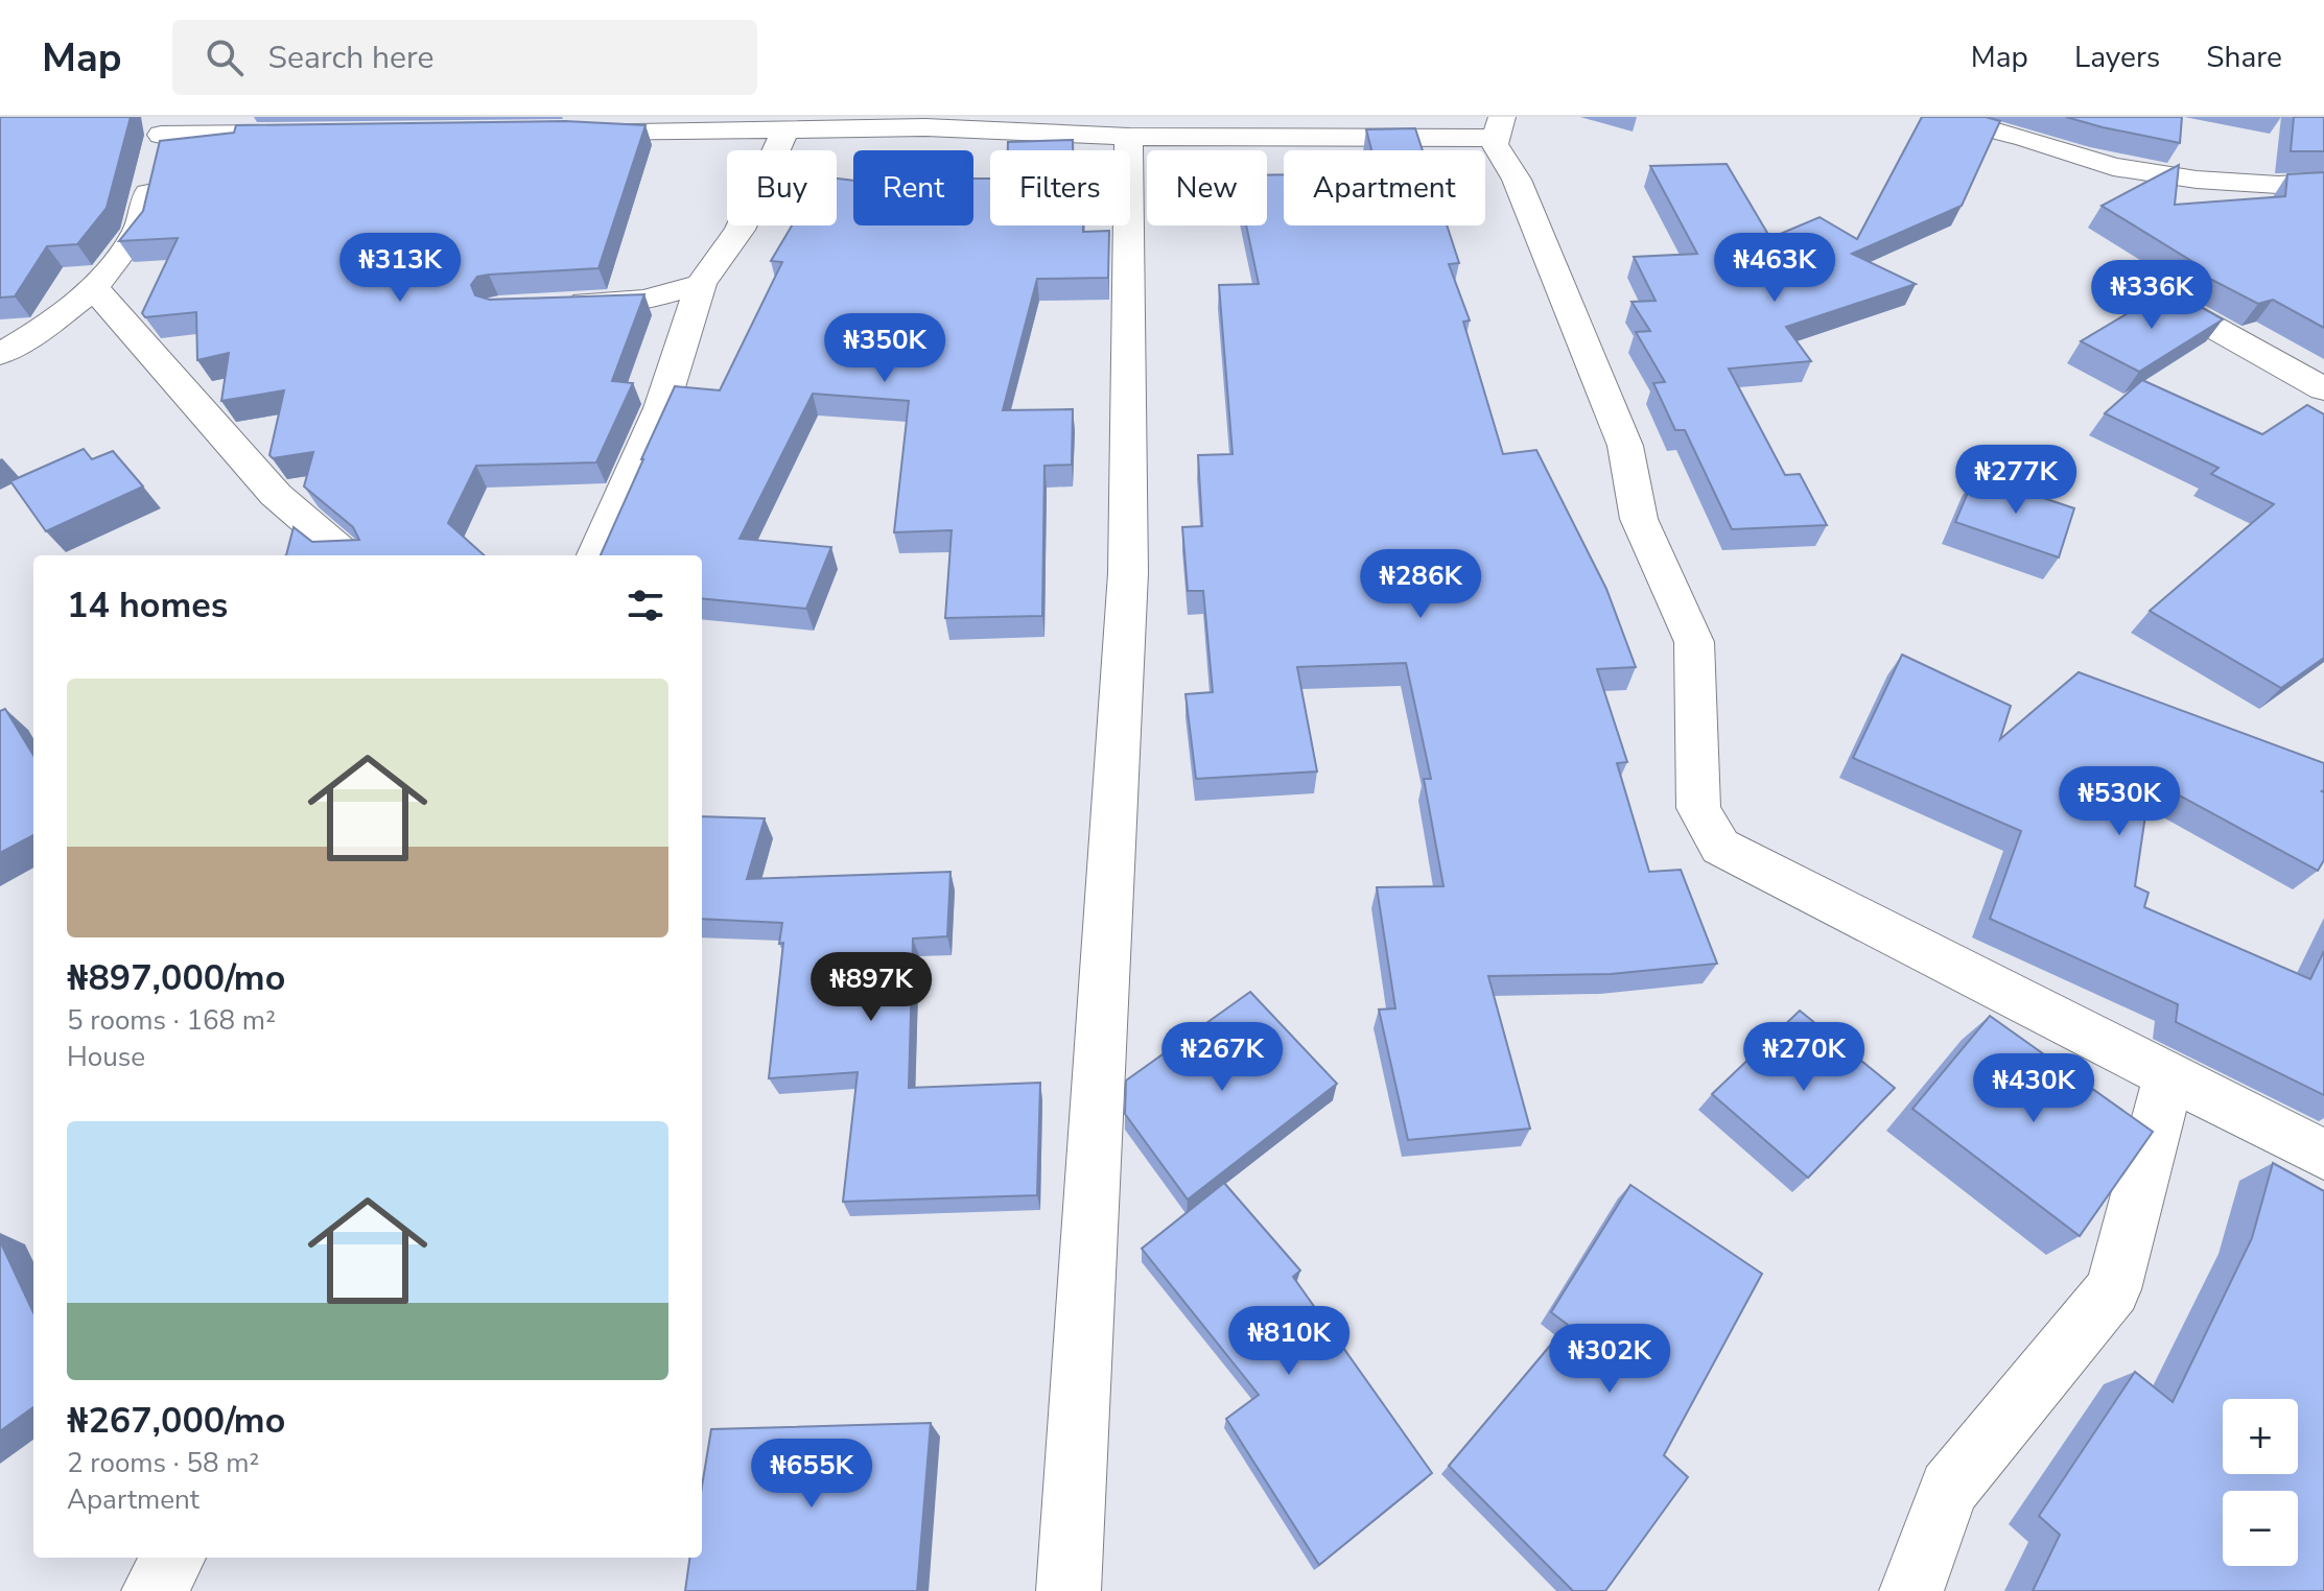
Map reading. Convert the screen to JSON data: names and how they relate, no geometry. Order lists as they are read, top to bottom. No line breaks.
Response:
{"page":{"header":"Map","search":"Search here","nav":["Map","Layers","Share"],"chip":["Buy","Rent","Filters","New","Apartment"],"price":["₦313K","₦463K","₦336K","₦350K","₦277K","₦286K","₦530K","₦897K","₦267K","₦270K","₦430K","₦810K","₦302K","₦655K"],"heading":"14 homes","list":[{"name":"₦897,000/mo","note":"5 rooms · 168 m² · House"},{"name":"₦267,000/mo","note":"2 rooms · 58 m² · Apartment"}],"map_buttons":["+","−"]}}
